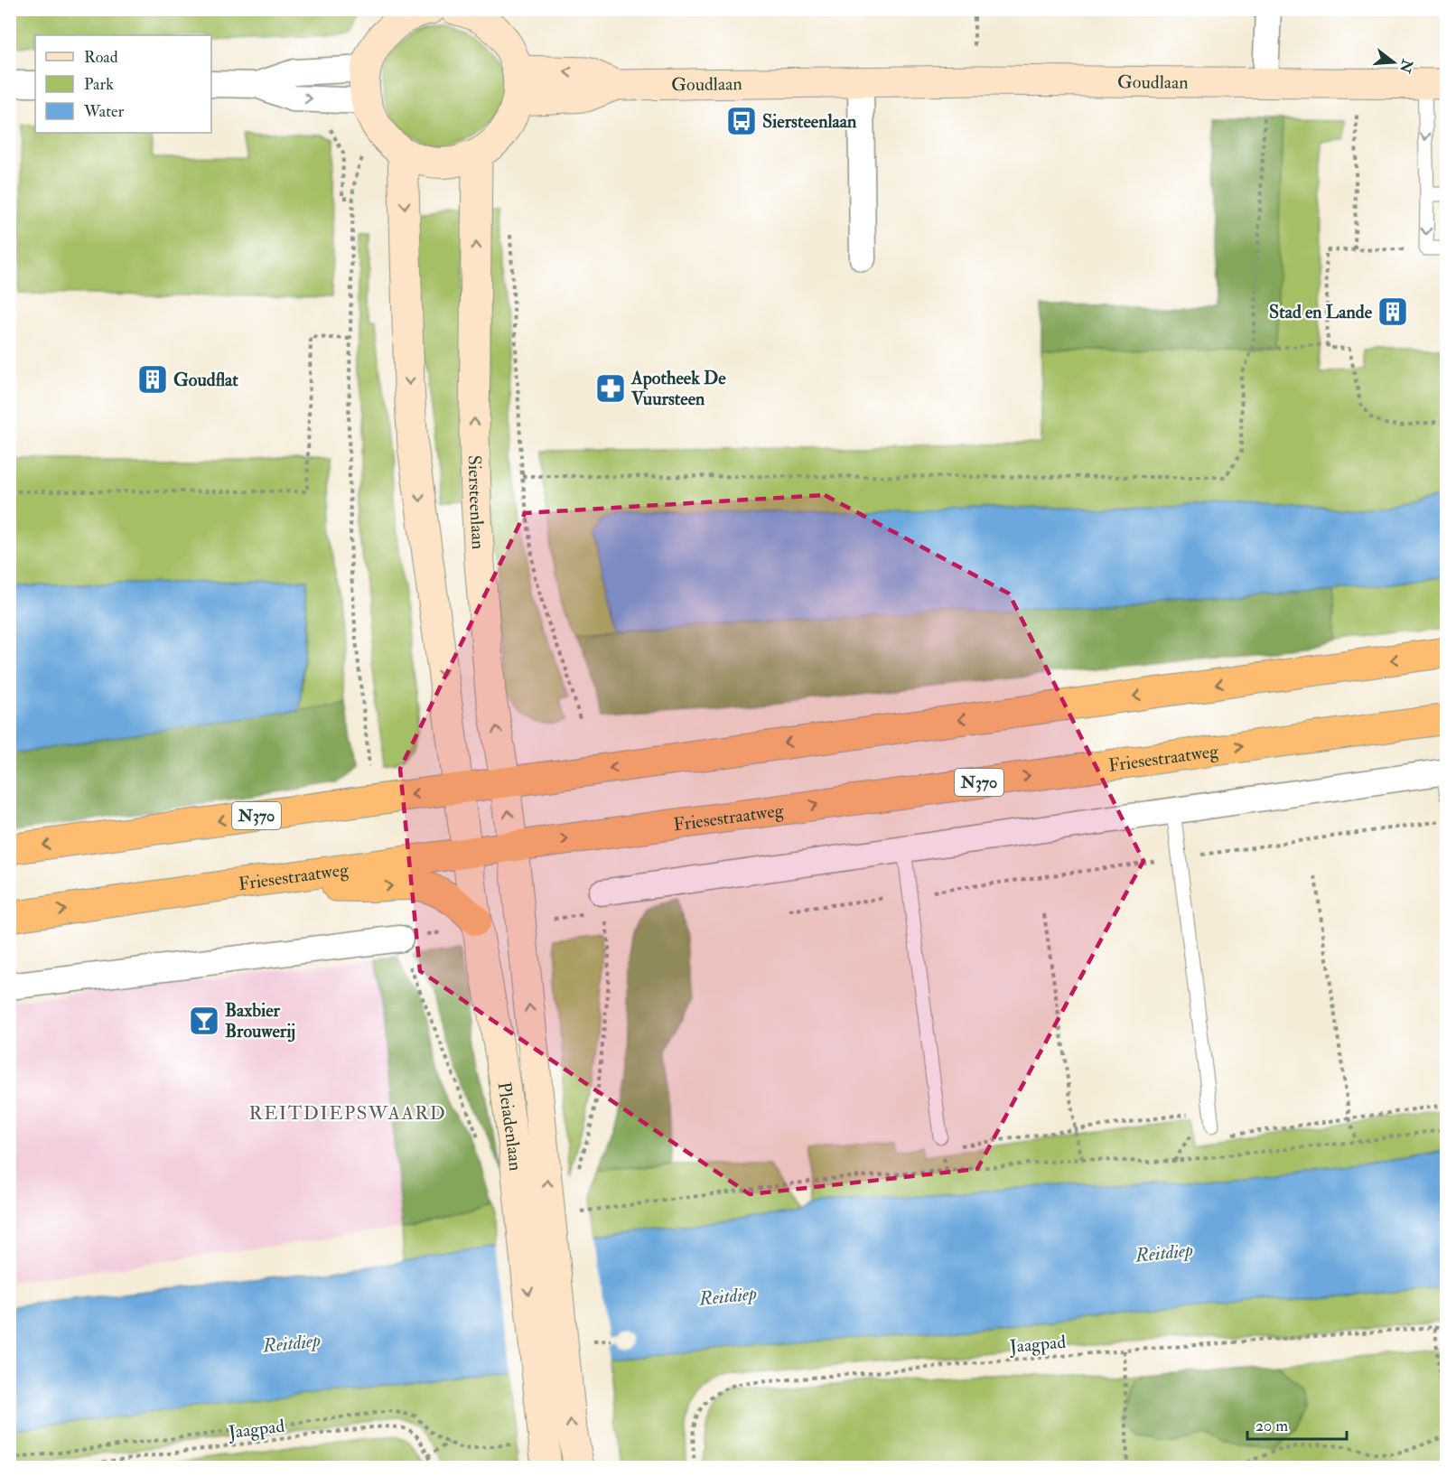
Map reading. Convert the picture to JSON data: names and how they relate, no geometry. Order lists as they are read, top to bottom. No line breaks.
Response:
{"streets":{"highway":["Friesestraatweg","N370"],"main road":["Goudlaan","Siersteenlaan","Pleiadenlaan"],"path":["Jaagpad"]},"crossings":[["Siersteenlaan","Friesestraatweg"],["Siersteenlaan","N370"],["Siersteenlaan","Pleiadenlaan"],["Friesestraatweg","N370"],["Friesestraatweg","Pleiadenlaan"],["N370","Pleiadenlaan"]],"districts":["REITDIEPSWAARD"],"water":["Reitdiep"],"places":{"bus stop":["Siersteenlaan"],"building":["Stad en Lande","Goudflat"],"pharmacy":["Apotheek De Vuursteen"],"bar":["Baxbier Brouwerij"]},"legend":["Road","Park","Water"],"scale_bar":"20 m","north":"right"}
